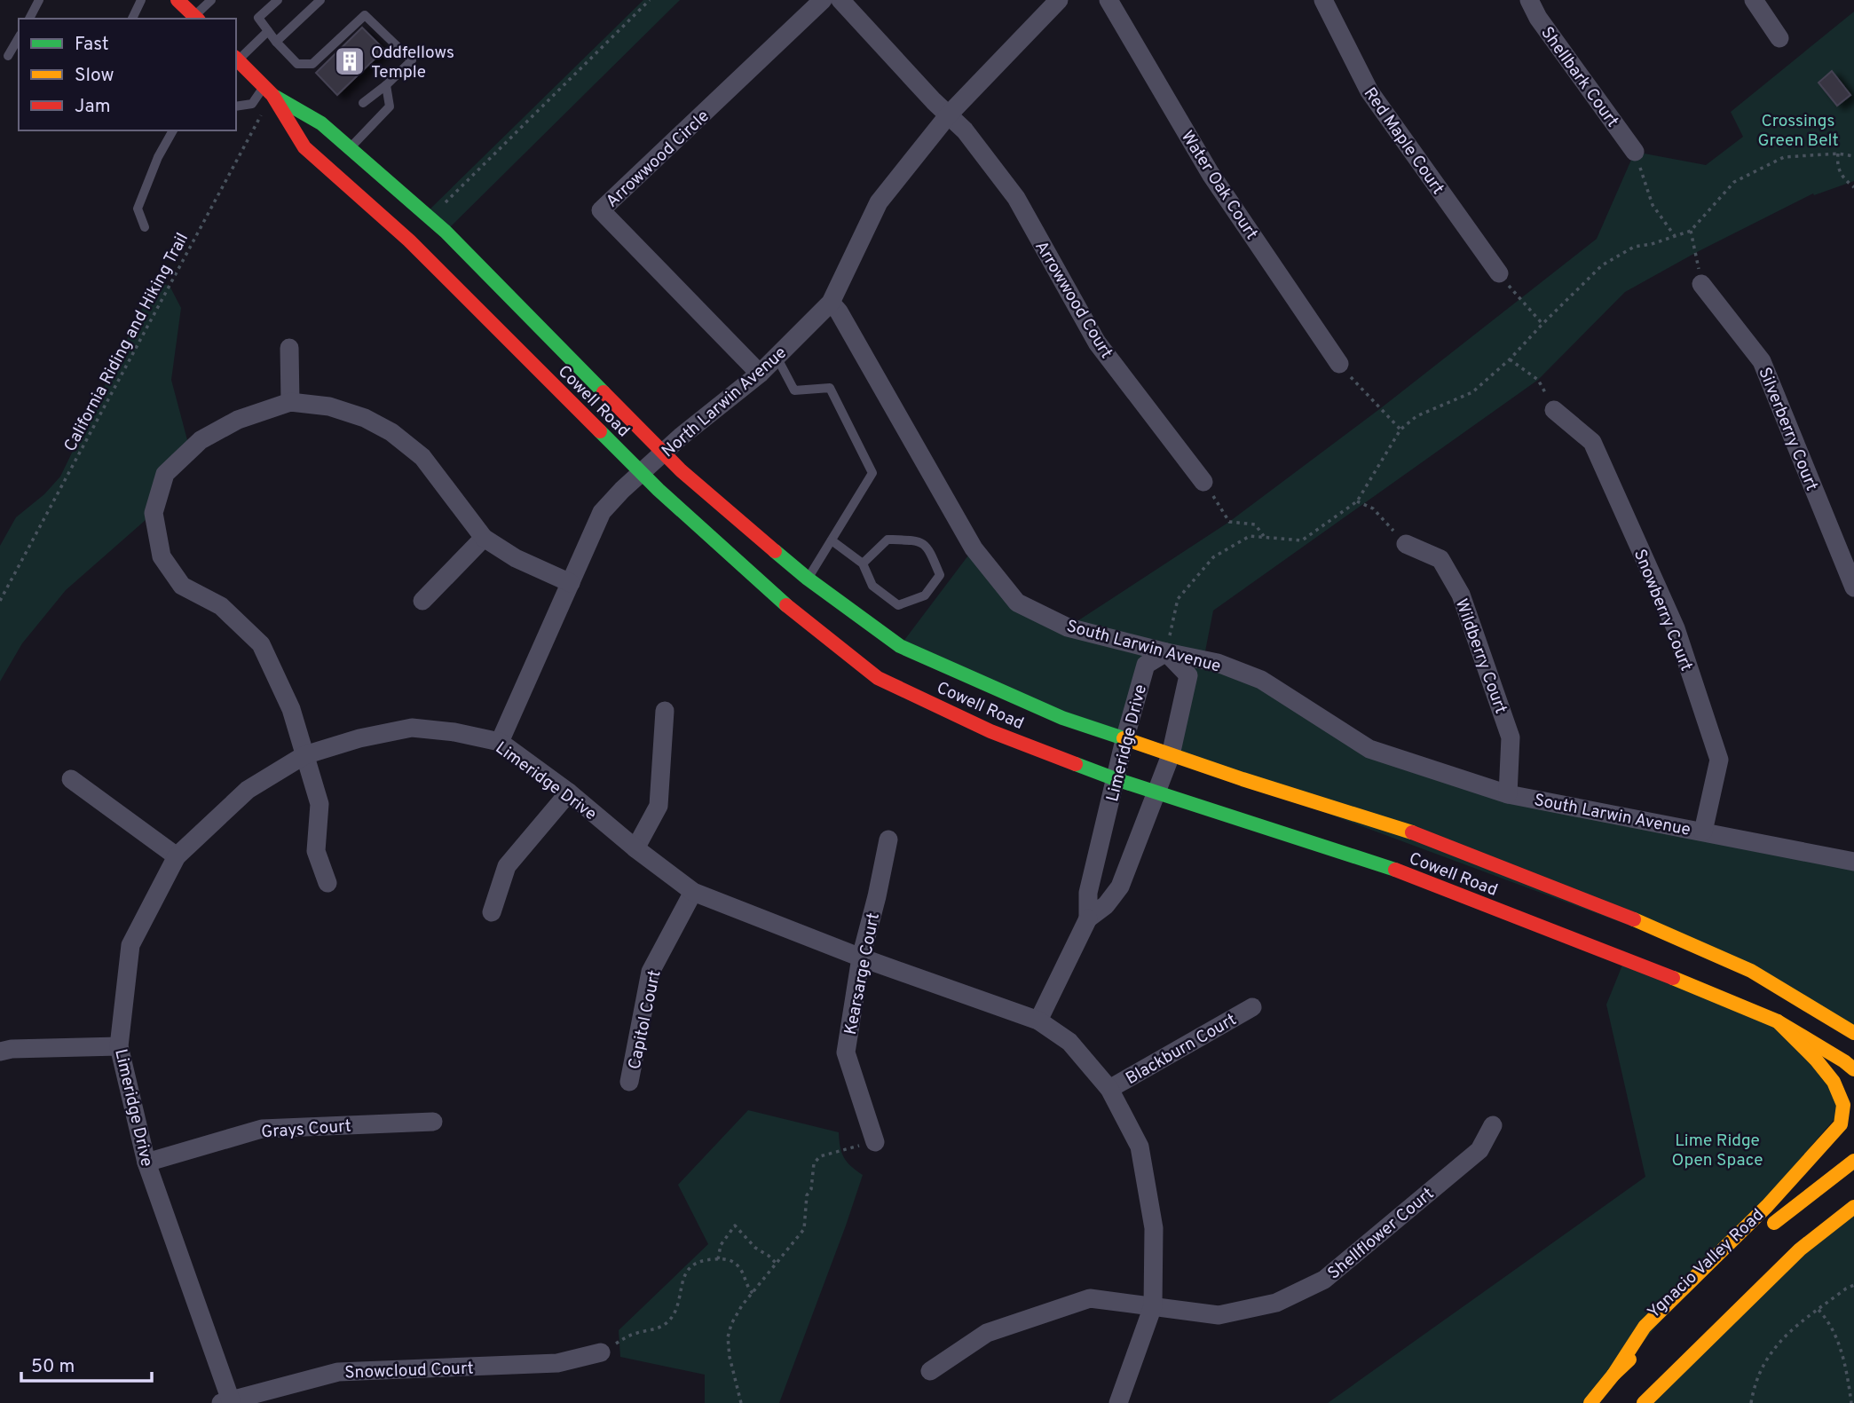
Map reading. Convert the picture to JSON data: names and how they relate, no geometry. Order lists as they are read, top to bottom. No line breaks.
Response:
{"streets":{"main road":["Cowell Road","Ygnacio Valley Road"],"street":["Shellbark Court","Red Maple Court","Arrowwood Circle","Water Oak Court","Arrowwood Court","North Larwin Avenue","Silverberry Court","Snowberry Court","South Larwin Avenue","Wildberry Court","Limeridge Drive","Kearsarge Court","Capitol Court","Blackburn Court","Grays Court","Shellflower Court","Snowcloud Court"],"path":["California Riding and Hiking Trail"]},"crossings":[["Arrowwood Circle","North Larwin Avenue"],["Arrowwood Court","North Larwin Avenue"],["California Riding and Hiking Trail","Cowell Road"],["Cowell Road","North Larwin Avenue"],["Cowell Road","Limeridge Drive"],["North Larwin Avenue","South Larwin Avenue"],["North Larwin Avenue","Limeridge Drive"],["Snowberry Court","South Larwin Avenue"],["South Larwin Avenue","Wildberry Court"],["South Larwin Avenue","Limeridge Drive"],["Limeridge Drive","Kearsarge Court"],["Limeridge Drive","Capitol Court"],["Limeridge Drive","Blackburn Court"],["Limeridge Drive","Grays Court"],["Limeridge Drive","Shellflower Court"],["Limeridge Drive","Snowcloud Court"]],"parks":["Crossings Green Belt","Lime Ridge Open Space"],"places":{"building":["Oddfellows Temple"]},"legend":["Fast","Slow","Jam"],"scale_bar":"50 m"}
